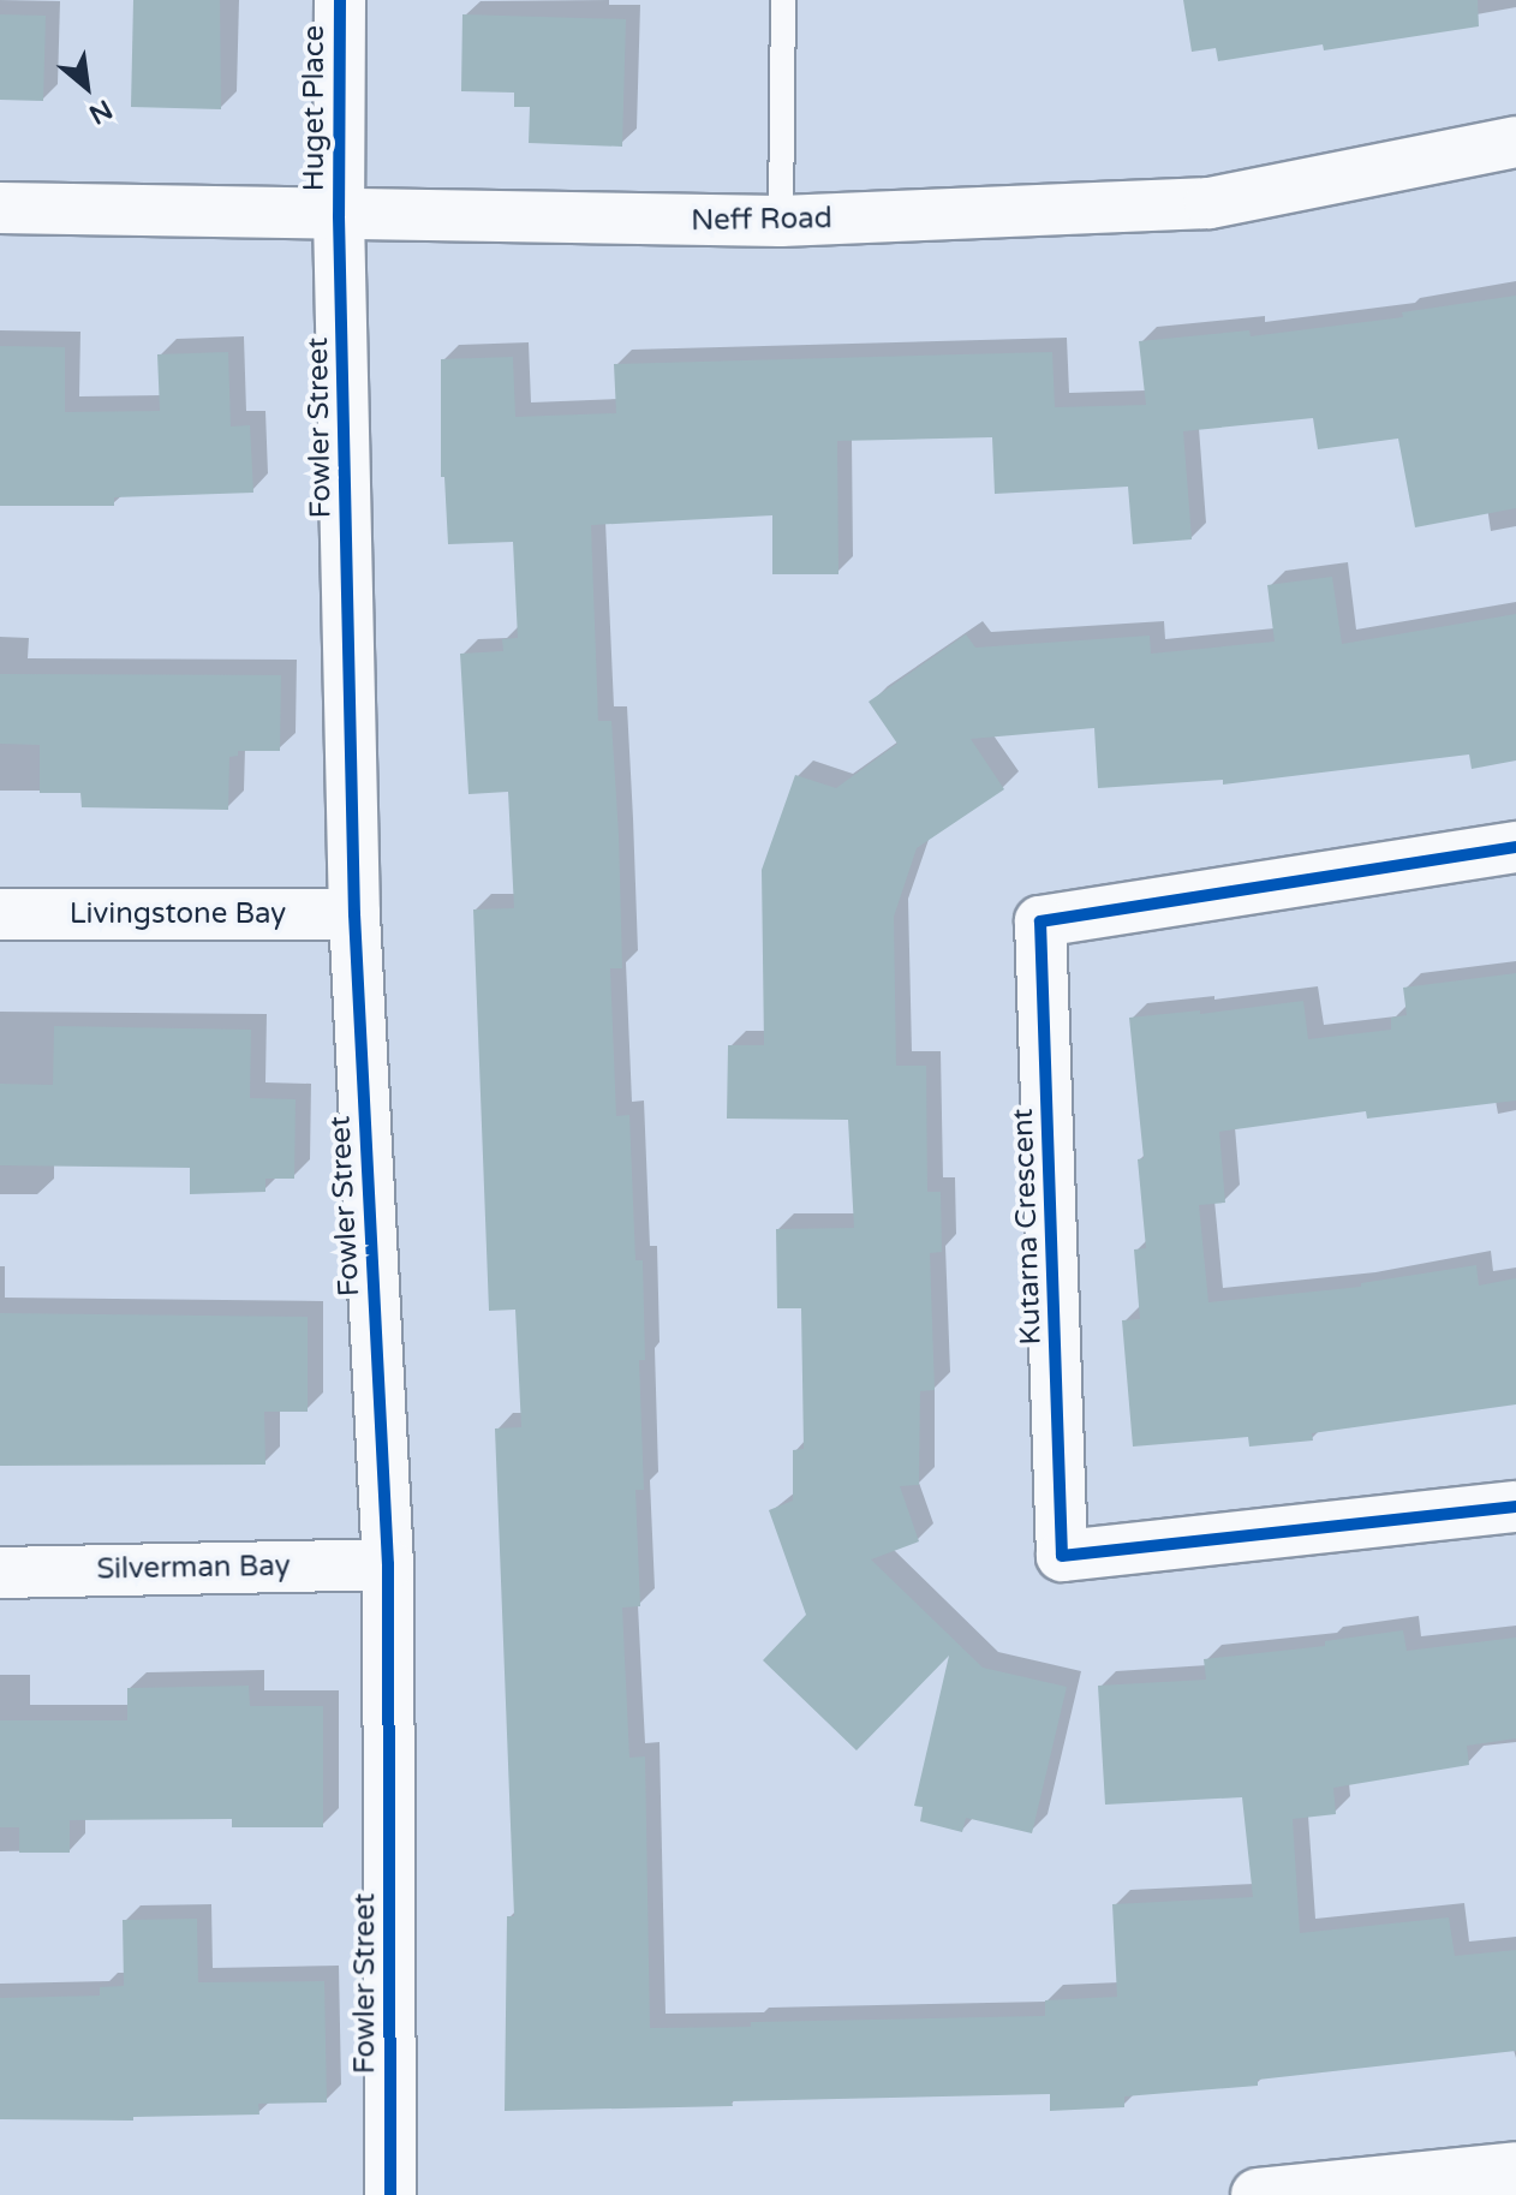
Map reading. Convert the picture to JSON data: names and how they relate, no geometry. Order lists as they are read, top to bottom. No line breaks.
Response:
{"streets":{"street":["Huget Place","Neff Road","Fowler Street","Livingstone Bay","Kutarna Crescent","Silverman Bay"]},"crossings":[["Huget Place","Neff Road"],["Huget Place","Fowler Street"],["Neff Road","Fowler Street"],["Fowler Street","Livingstone Bay"],["Fowler Street","Silverman Bay"]],"north":"bottom right"}
